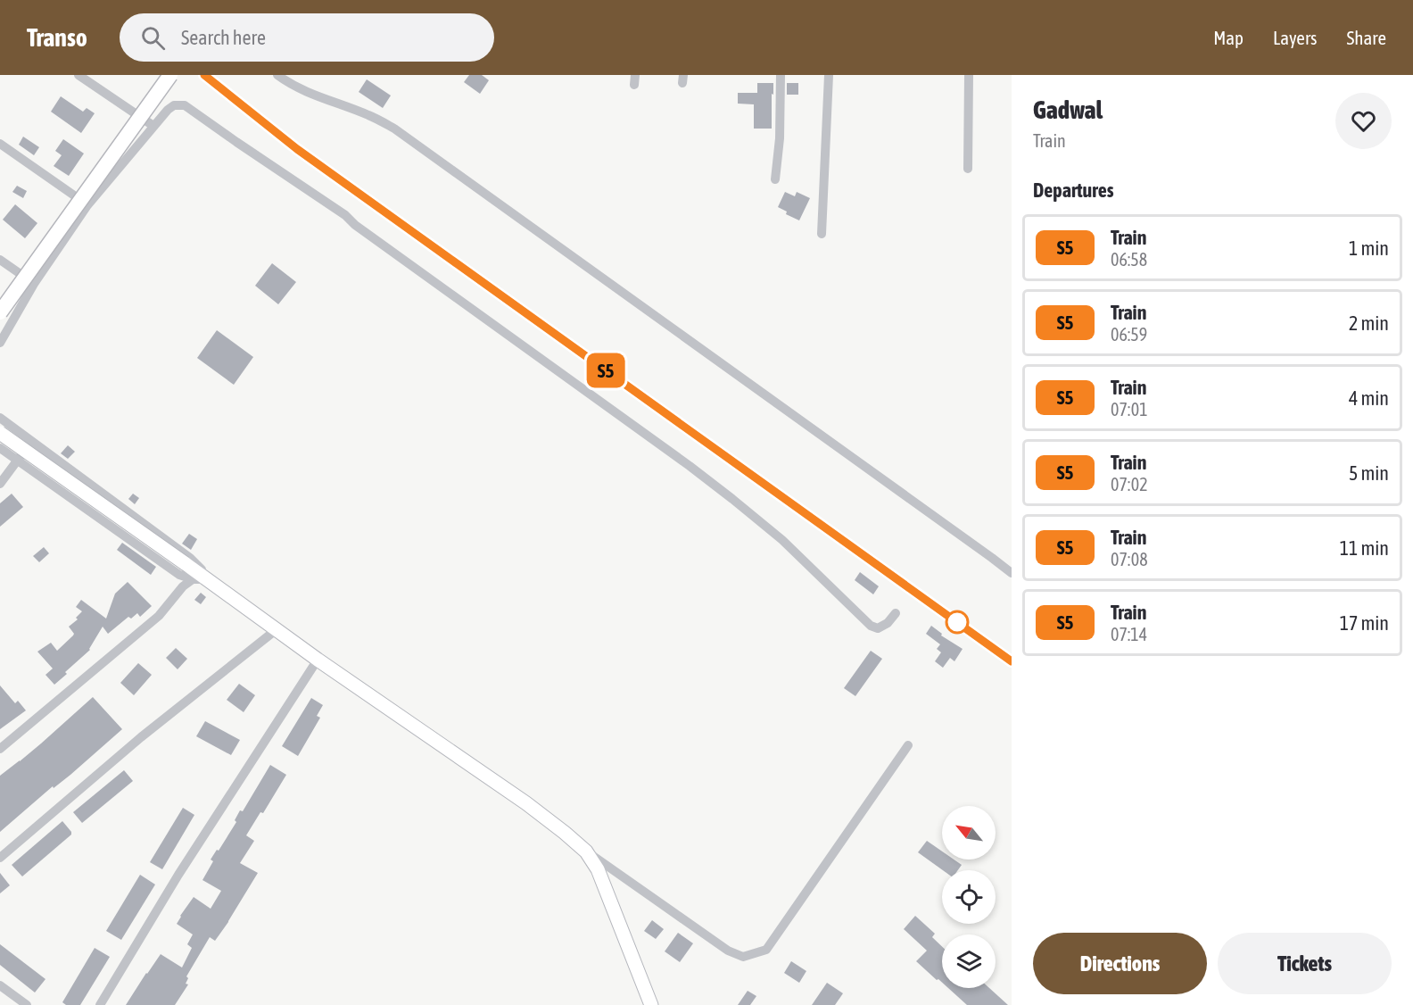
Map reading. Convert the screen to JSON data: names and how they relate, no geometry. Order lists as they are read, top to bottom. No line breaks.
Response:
{"north":"top left","page":{"header":"Transo","search":"Search here","nav":["Map","Layers","Share"],"on_map":"S5","heading":[["Gadwal","Train"],"Departures"],"list":[{"mark":"S5","name":"Train","note":"06:58","value":"1 min"},{"mark":"S5","name":"Train","note":"06:59","value":"2 min"},{"mark":"S5","name":"Train","note":"07:01","value":"4 min"},{"mark":"S5","name":"Train","note":"07:02","value":"5 min"},{"mark":"S5","name":"Train","note":"07:08","value":"11 min"},{"mark":"S5","name":"Train","note":"07:14","value":"17 min"}],"buttons":["Directions","Tickets"]}}
